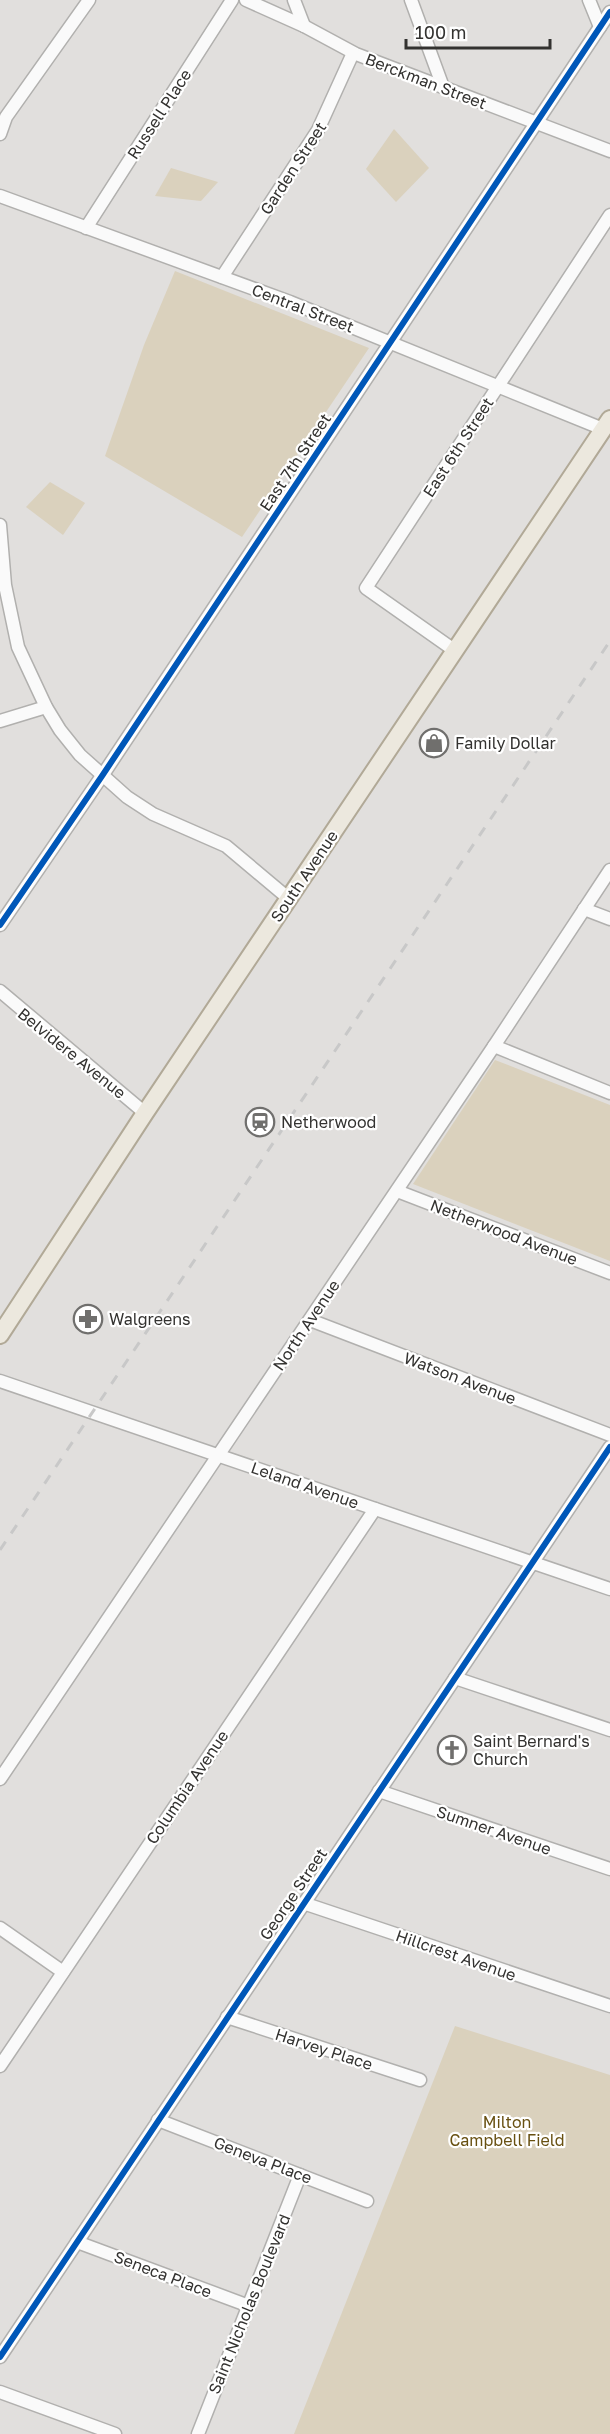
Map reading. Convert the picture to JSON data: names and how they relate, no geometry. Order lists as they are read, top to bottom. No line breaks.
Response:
{"streets":{"main road":["South Avenue"],"street":["Berckman Street","Russell Place","Garden Street","Central Street","East 6th Street","East 7th Street","Belvidere Avenue","Netherwood Avenue","North Avenue","Watson Avenue","Leland Avenue","Columbia Avenue","Sumner Avenue","George Street","Hillcrest Avenue","Harvey Place","Geneva Place","Seneca Place","Saint Nicholas Boulevard"]},"crossings":[["Berckman Street","Garden Street"],["Berckman Street","East 7th Street"],["Russell Place","Central Street"],["Garden Street","Central Street"],["Central Street","East 6th Street"],["Central Street","East 7th Street"],["Central Street","South Avenue"],["East 6th Street","South Avenue"],["South Avenue","Belvidere Avenue"],["Netherwood Avenue","North Avenue"],["North Avenue","Watson Avenue"],["North Avenue","Leland Avenue"],["Leland Avenue","Columbia Avenue"],["Leland Avenue","George Street"],["Sumner Avenue","George Street"],["George Street","Hillcrest Avenue"],["George Street","Harvey Place"],["George Street","Geneva Place"],["George Street","Seneca Place"],["Geneva Place","Saint Nicholas Boulevard"],["Seneca Place","Saint Nicholas Boulevard"]],"parks":["Milton Campbell Field"],"places":{"shop":["Family Dollar"],"station":["Netherwood"],"pharmacy":["Walgreens"],"church":["Saint Bernard's Church"]},"scale_bar":"100 m"}
